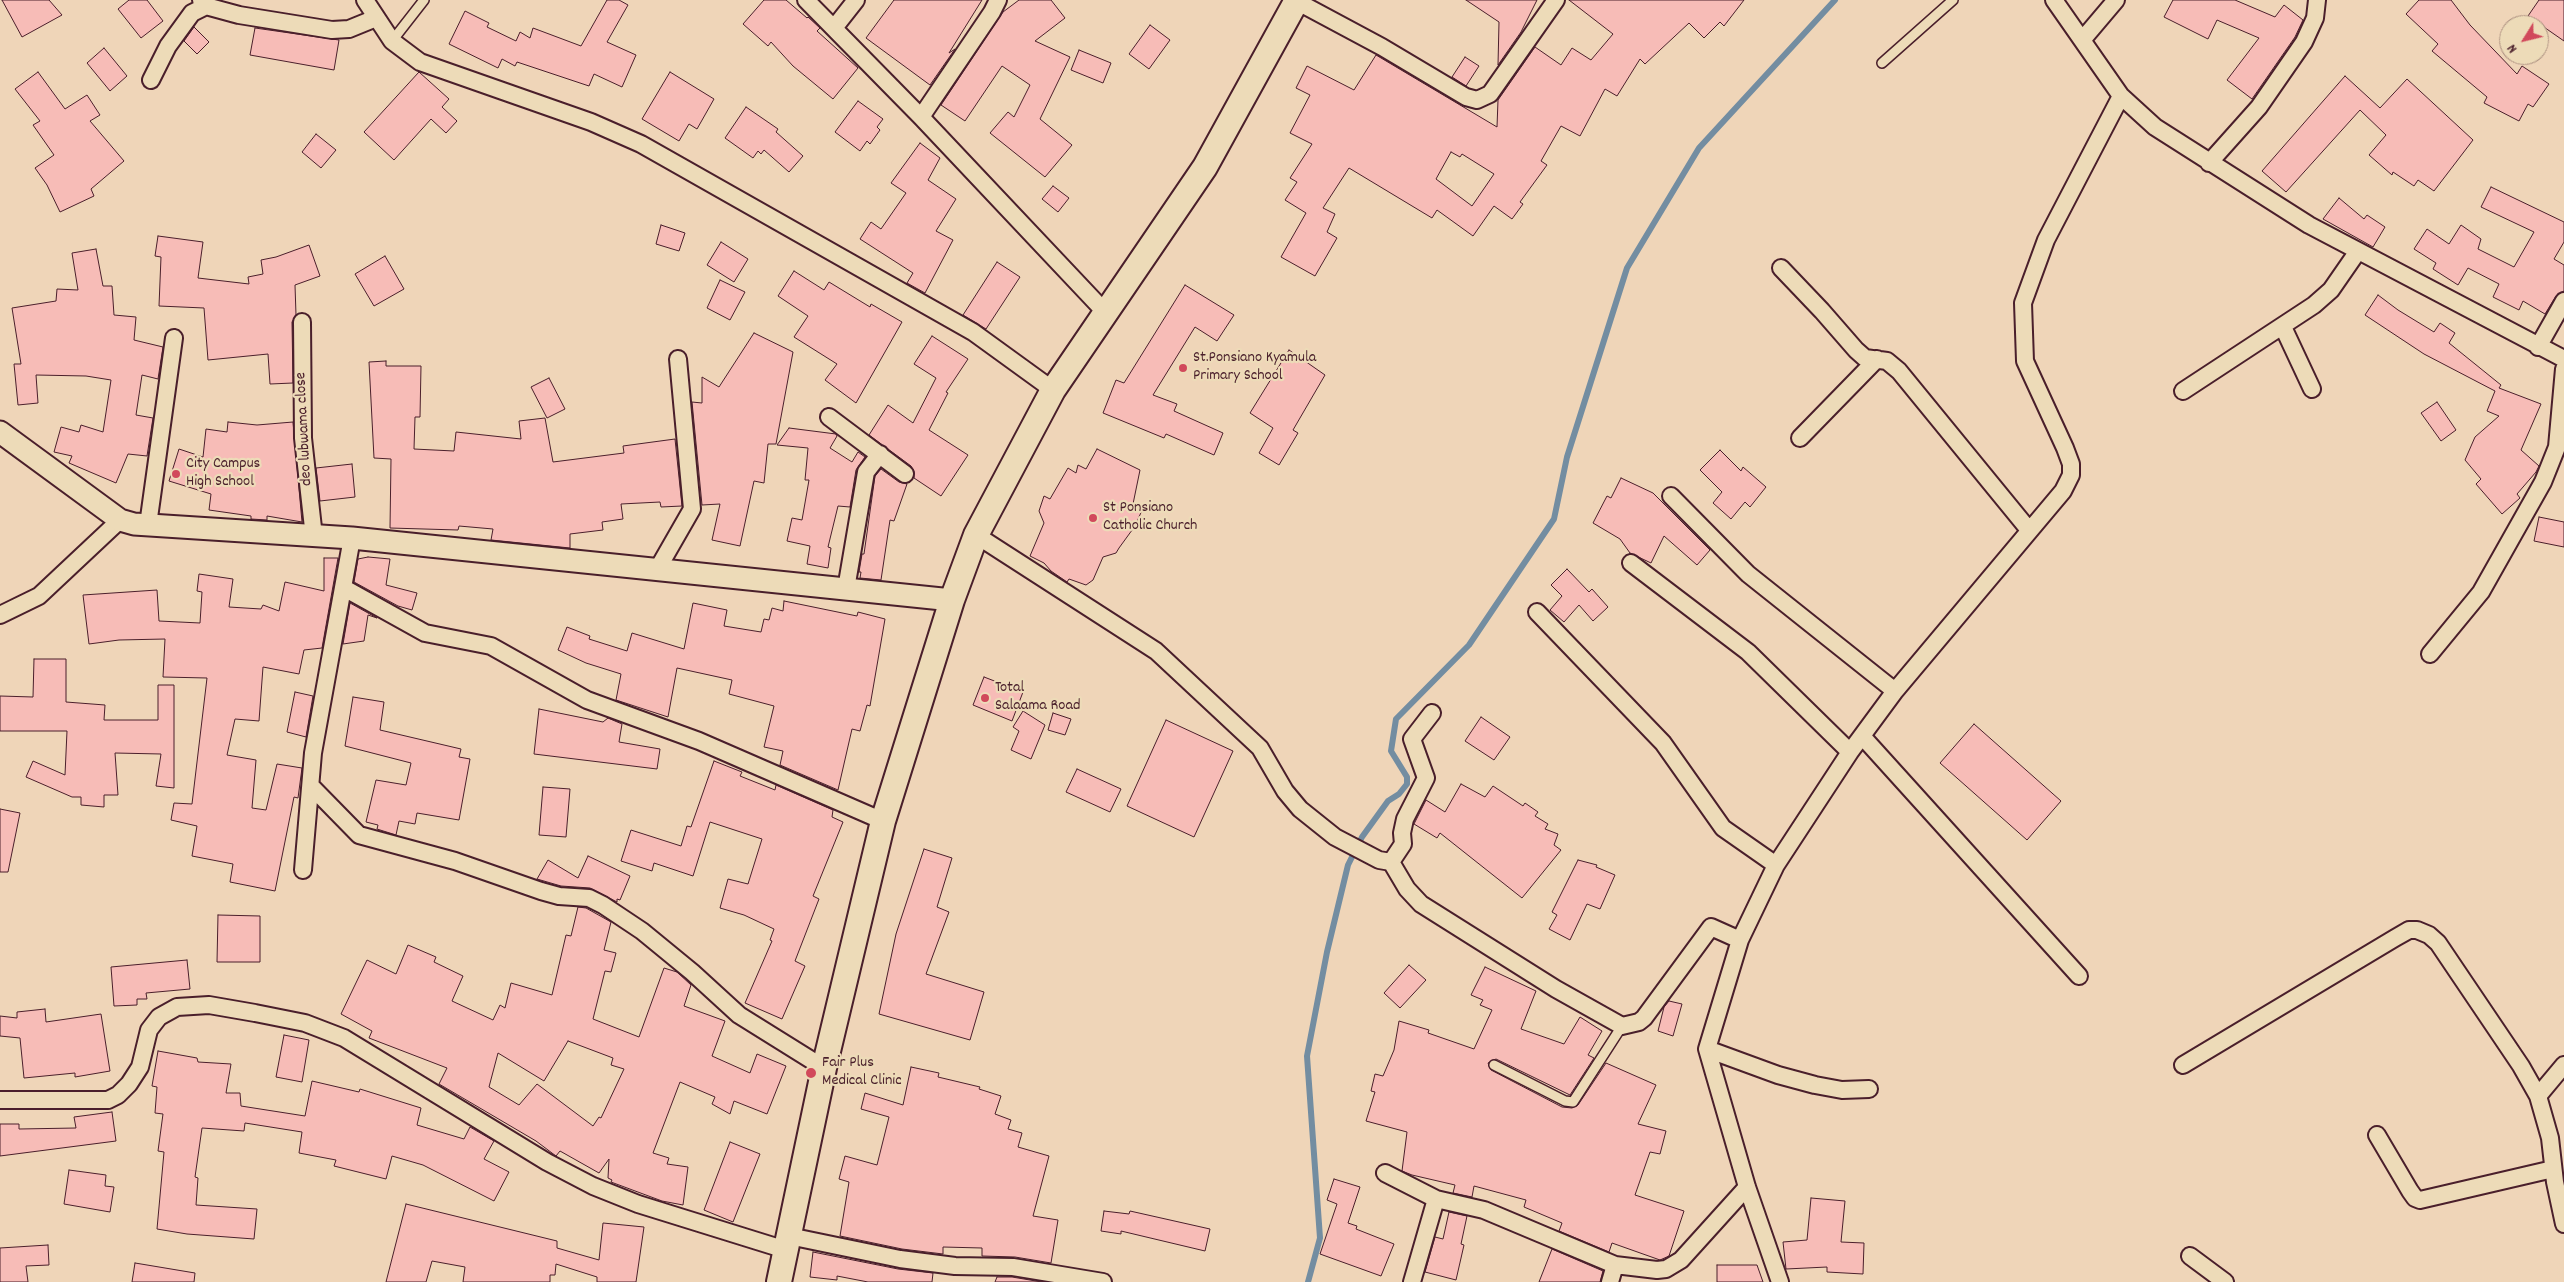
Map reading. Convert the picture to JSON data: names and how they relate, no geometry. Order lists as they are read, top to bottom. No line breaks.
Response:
{"streets":{"street":["deo lubwama close"]},"places":["St.Ponsiano Kyamula Primary School","City Campus High School","St Ponsiano Catholic Church","Total Salaama Road","Fair Plus Medical Clinic"],"north":"bottom left"}
